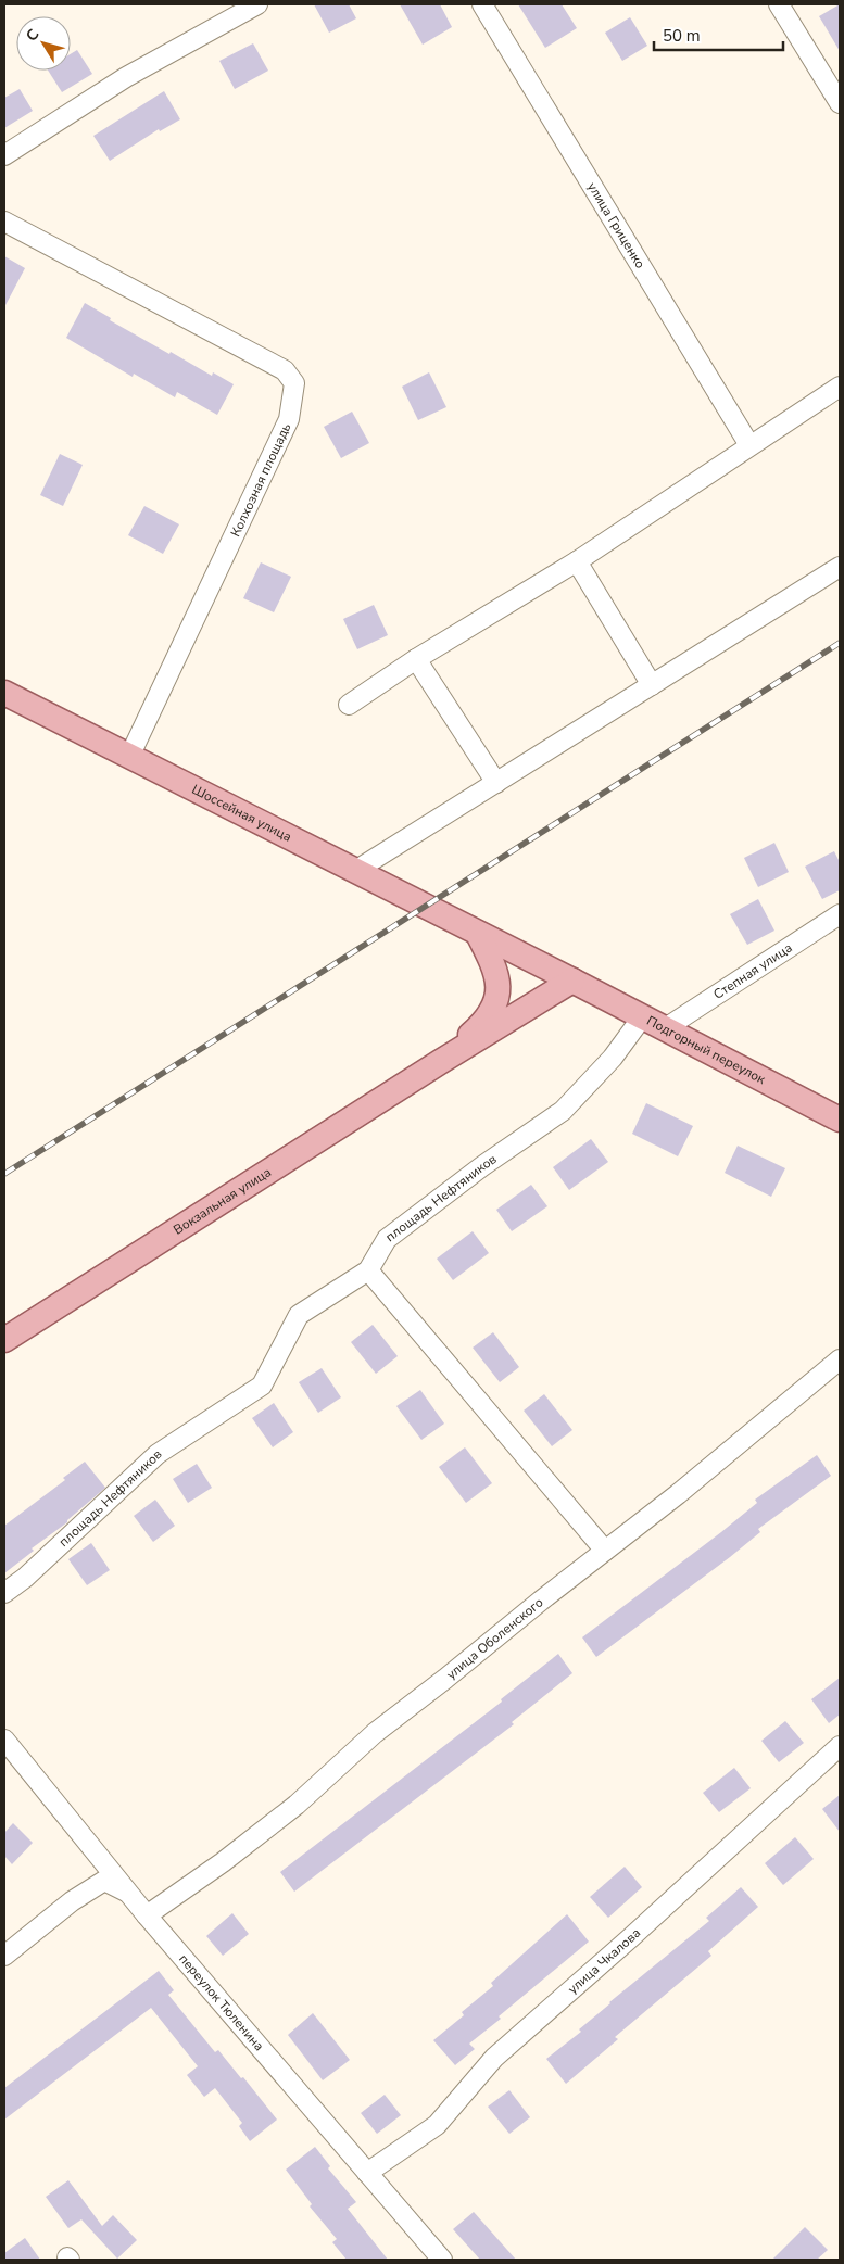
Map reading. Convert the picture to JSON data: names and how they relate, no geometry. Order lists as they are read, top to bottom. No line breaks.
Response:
{"streets":{"main road":["Шоссейная улица","Подгорный переулок","Вокзальная улица"],"street":["улица Гриценко","Колхозная площадь","Степная улица","площадь Нефтяников","улица Оболенского","улица Чкалова","переулок Тюленина"]},"crossings":[["Колхозная площадь","Шоссейная улица"],["Шоссейная улица","Подгорный переулок"],["Степная улица","Подгорный переулок"],["Подгорный переулок","площадь Нефтяников"],["улица Оболенского","переулок Тюленина"],["улица Чкалова","переулок Тюленина"]],"scale_bar":"50 m","north":"top left"}
